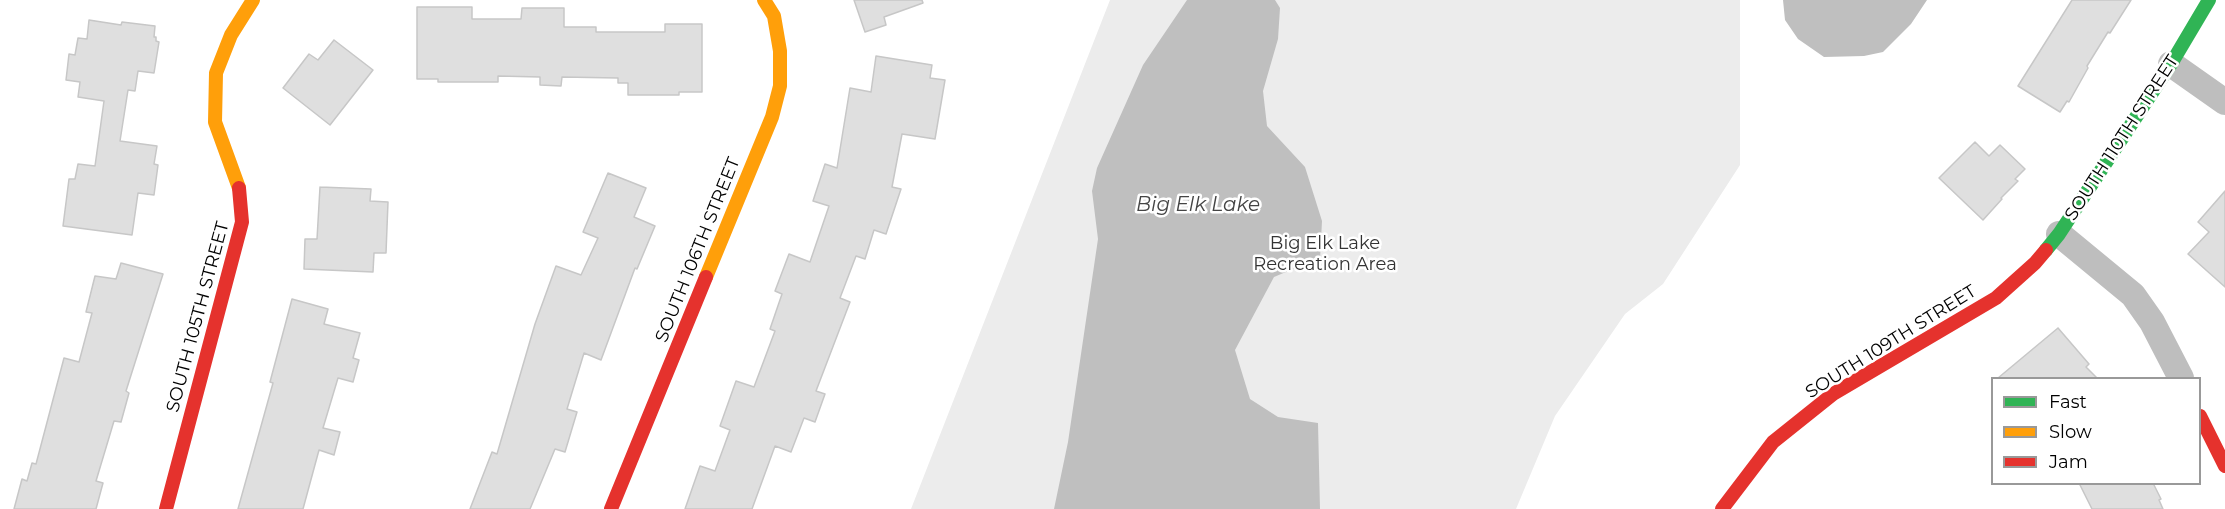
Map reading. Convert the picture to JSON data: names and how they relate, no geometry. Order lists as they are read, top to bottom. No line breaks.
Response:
{"streets":{"street":["SOUTH 110TH STREET","SOUTH 106TH STREET","SOUTH 105TH STREET","SOUTH 109TH STREET"]},"crossings":[["SOUTH 110TH STREET","SOUTH 109TH STREET"]],"water":["Big Elk Lake"],"parks":["Big Elk Lake Recreation Area"],"legend":["Fast","Slow","Jam"]}
